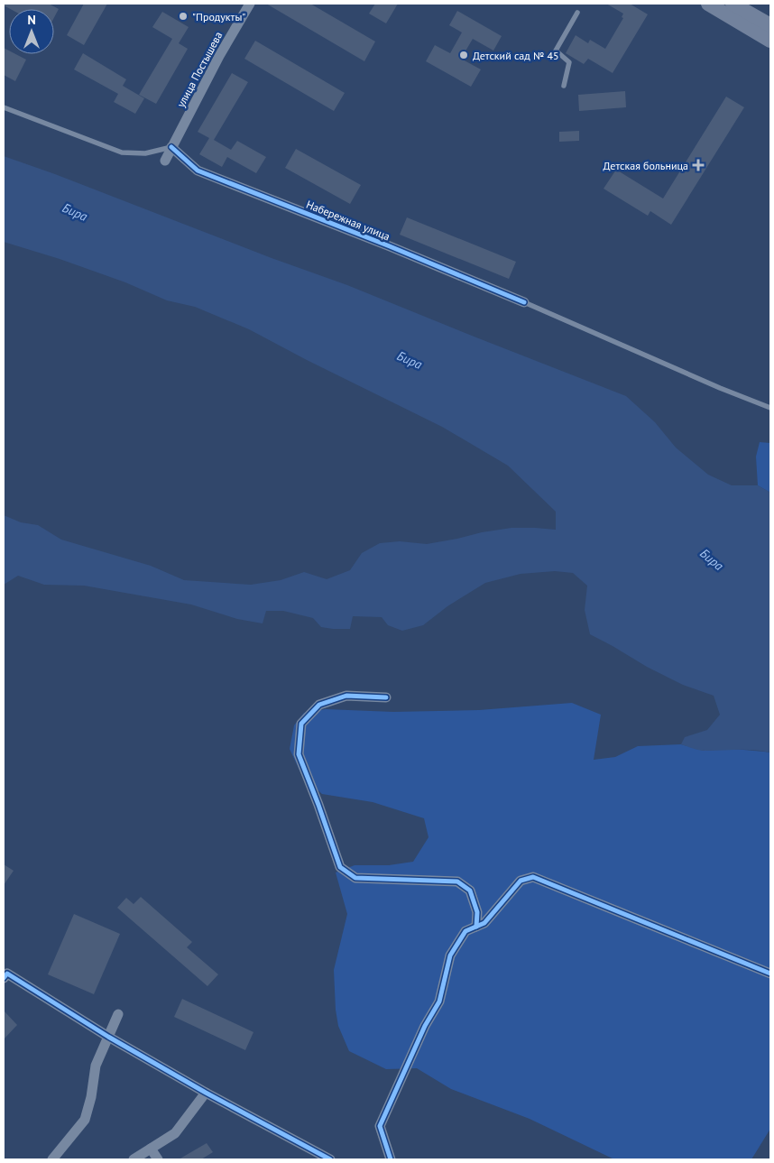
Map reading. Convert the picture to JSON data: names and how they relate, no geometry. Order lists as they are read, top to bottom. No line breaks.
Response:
{"streets":{"street":["улица Постышева","Набережная улица"]},"crossings":[["улица Постышева","Набережная улица"]],"water":["Бира"],"places":{"other":["\"Продукты\"","Детский сад № 45"],"health":["Детская больница"]},"north":"top"}
